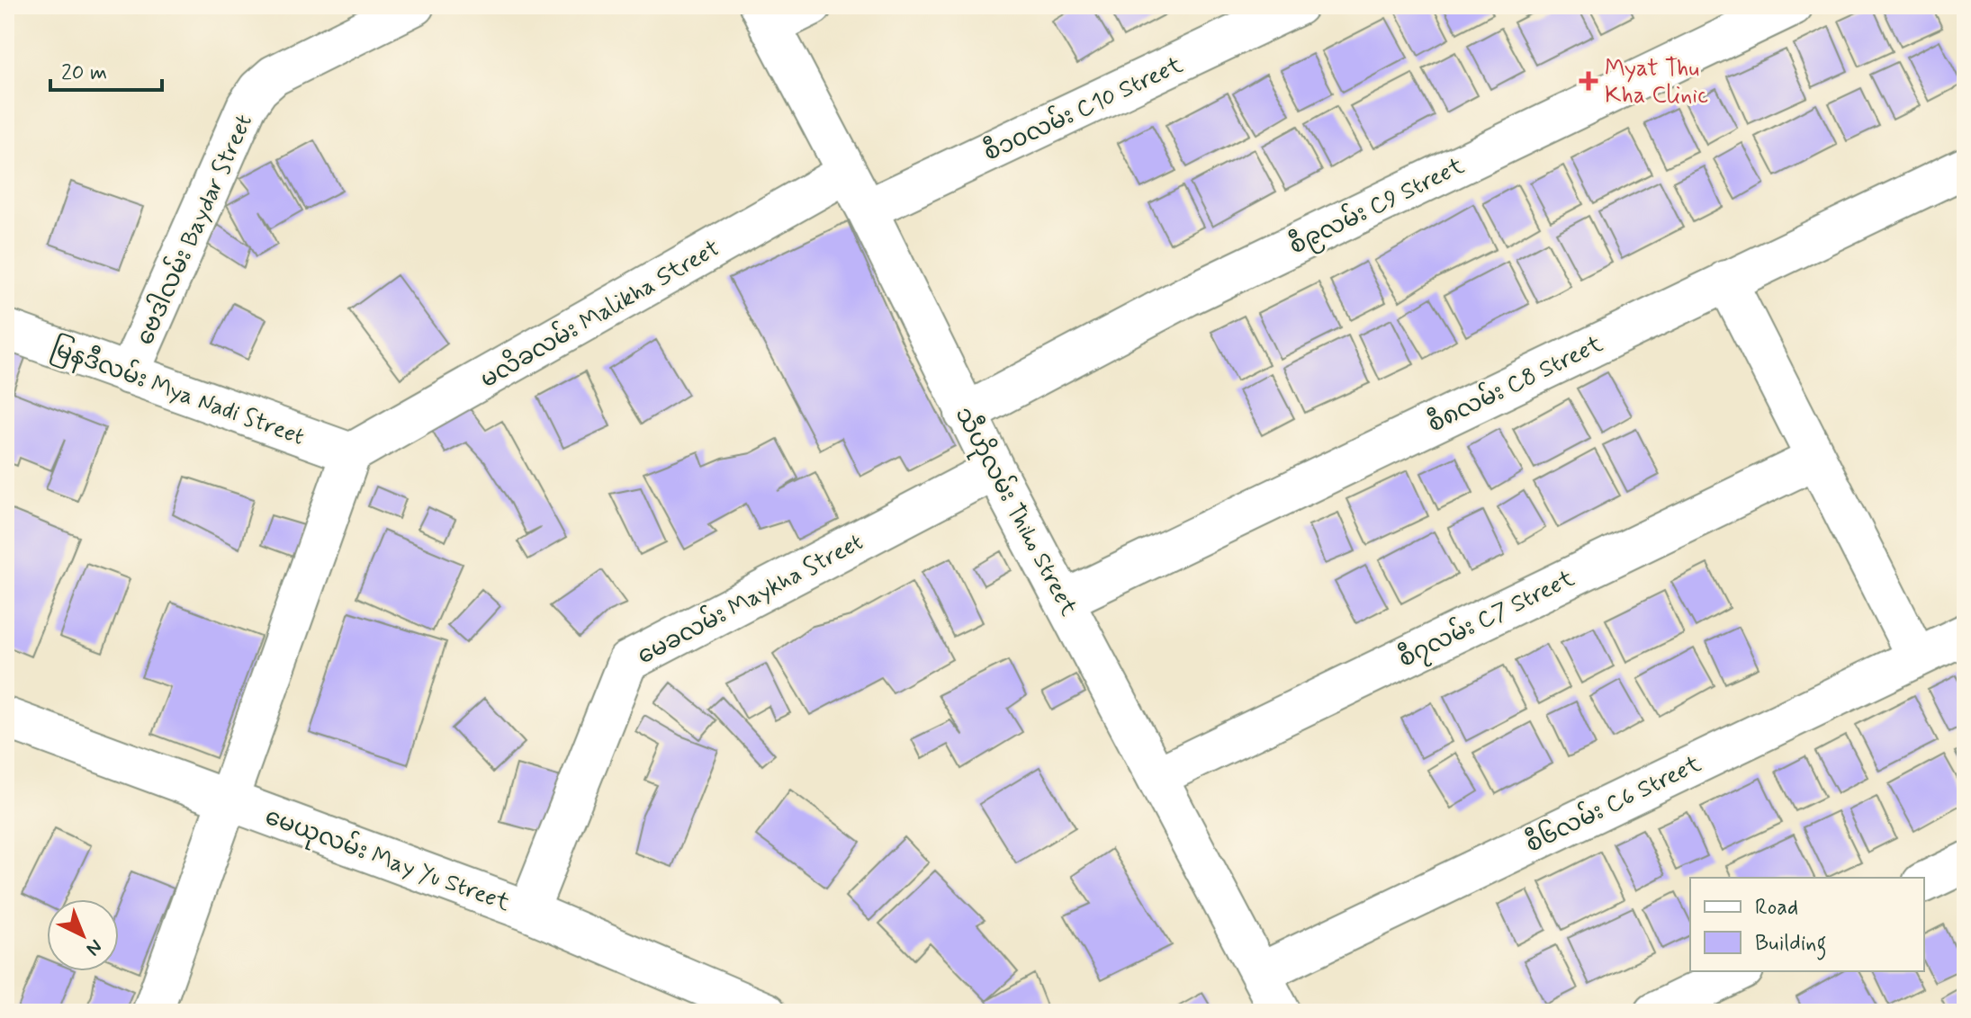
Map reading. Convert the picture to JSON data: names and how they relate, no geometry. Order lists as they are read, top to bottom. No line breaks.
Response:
{"streets":{"street":["စီ၁၀လမ်း C10 Street","စီ၉လမ်း C9 Street","ဗေဒါလမ်း Baydar Street","မလိခလမ်း Malikha Street","စီ၈လမ်း C8 Street","မြနဒီလမ်း Mya Nadi Street","သီဟိုလမ်း Thiho Street","မေခလမ်း Maykha Street","စီ၇လမ်း C7 Street","စီ၆လမ်း C6 Street","မေယုလမ်း May Yu Street"]},"crossings":[["စီ၁၀လမ်း C10 Street","သီဟိုလမ်း Thiho Street"],["စီ၉လမ်း C9 Street","သီဟိုလမ်း Thiho Street"],["ဗေဒါလမ်း Baydar Street","မြနဒီလမ်း Mya Nadi Street"],["မလိခလမ်း Malikha Street","မြနဒီလမ်း Mya Nadi Street"],["မလိခလမ်း Malikha Street","သီဟိုလမ်း Thiho Street"],["စီ၈လမ်း C8 Street","သီဟိုလမ်း Thiho Street"],["သီဟိုလမ်း Thiho Street","မေခလမ်း Maykha Street"],["သီဟိုလမ်း Thiho Street","စီ၇လမ်း C7 Street"],["သီဟိုလမ်း Thiho Street","စီ၆လမ်း C6 Street"],["မေခလမ်း Maykha Street","မေယုလမ်း May Yu Street"]],"places":{"health":["Myat Thu Kha Clinic"]},"legend":["Road","Building"],"scale_bar":"20 m","north":"bottom right"}
